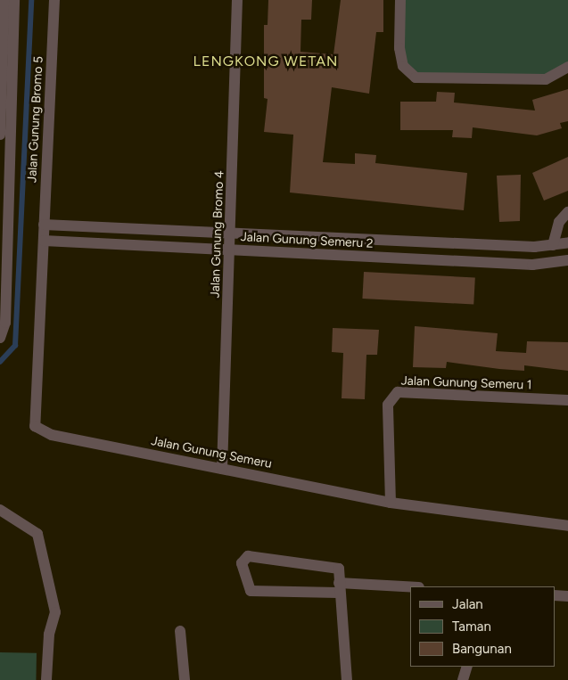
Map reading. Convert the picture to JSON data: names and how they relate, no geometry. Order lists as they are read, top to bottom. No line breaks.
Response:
{"streets":{"street":["Jalan Gunung Bromo 5","Jalan Gunung Bromo 4","Jalan Gunung Semeru 2","Jalan Gunung Semeru 1","Jalan Gunung Semeru"]},"crossings":[["Jalan Gunung Bromo 5","Jalan Gunung Semeru 2"],["Jalan Gunung Bromo 5","Jalan Gunung Semeru"],["Jalan Gunung Bromo 4","Jalan Gunung Semeru 2"],["Jalan Gunung Bromo 4","Jalan Gunung Semeru"],["Jalan Gunung Semeru 2","Jalan Gunung Semeru"],["Jalan Gunung Semeru 1","Jalan Gunung Semeru"]],"districts":["LENGKONG WETAN"],"legend":["Jalan","Taman","Bangunan"]}
